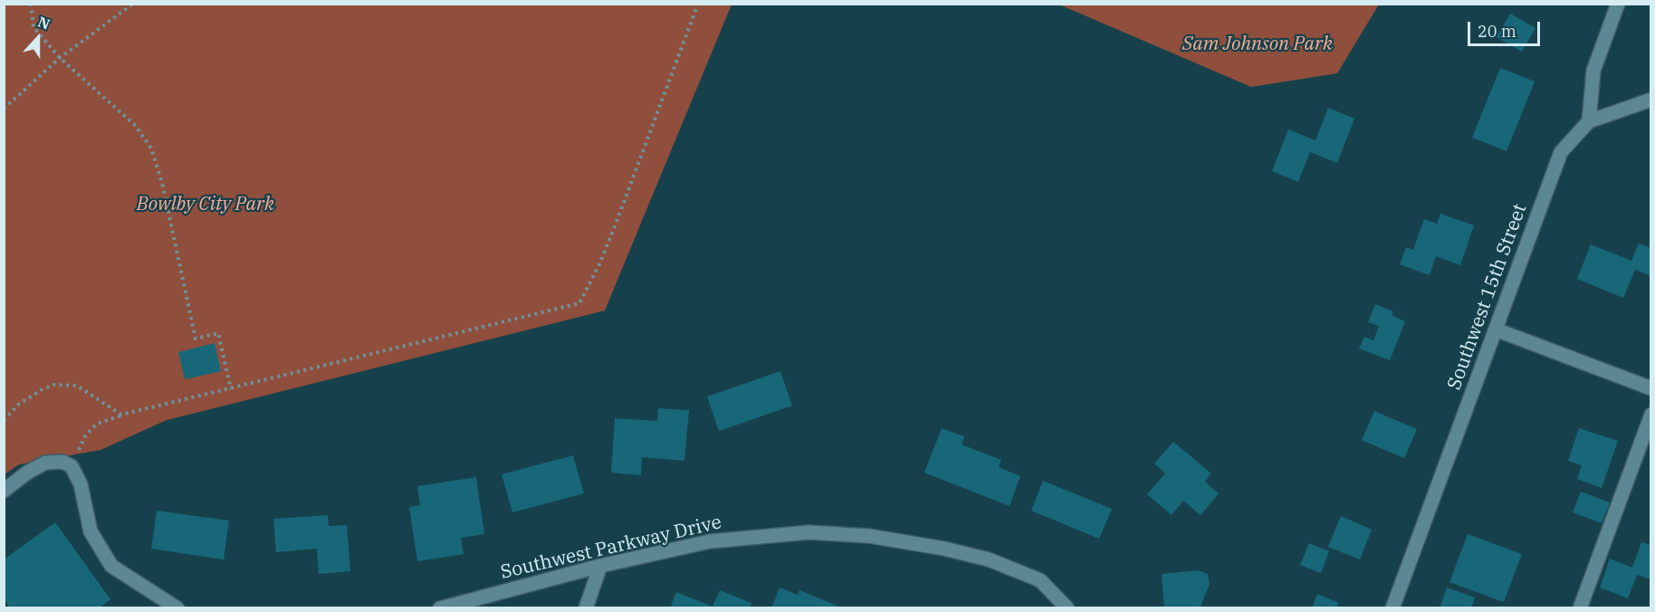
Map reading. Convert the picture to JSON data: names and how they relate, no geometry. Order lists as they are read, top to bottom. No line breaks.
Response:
{"streets":{"street":["Southwest 15th Street","Southwest Parkway Drive"]},"parks":["Sam Johnson Park","Bowlby City Park"],"scale_bar":"20 m","north":"top"}
